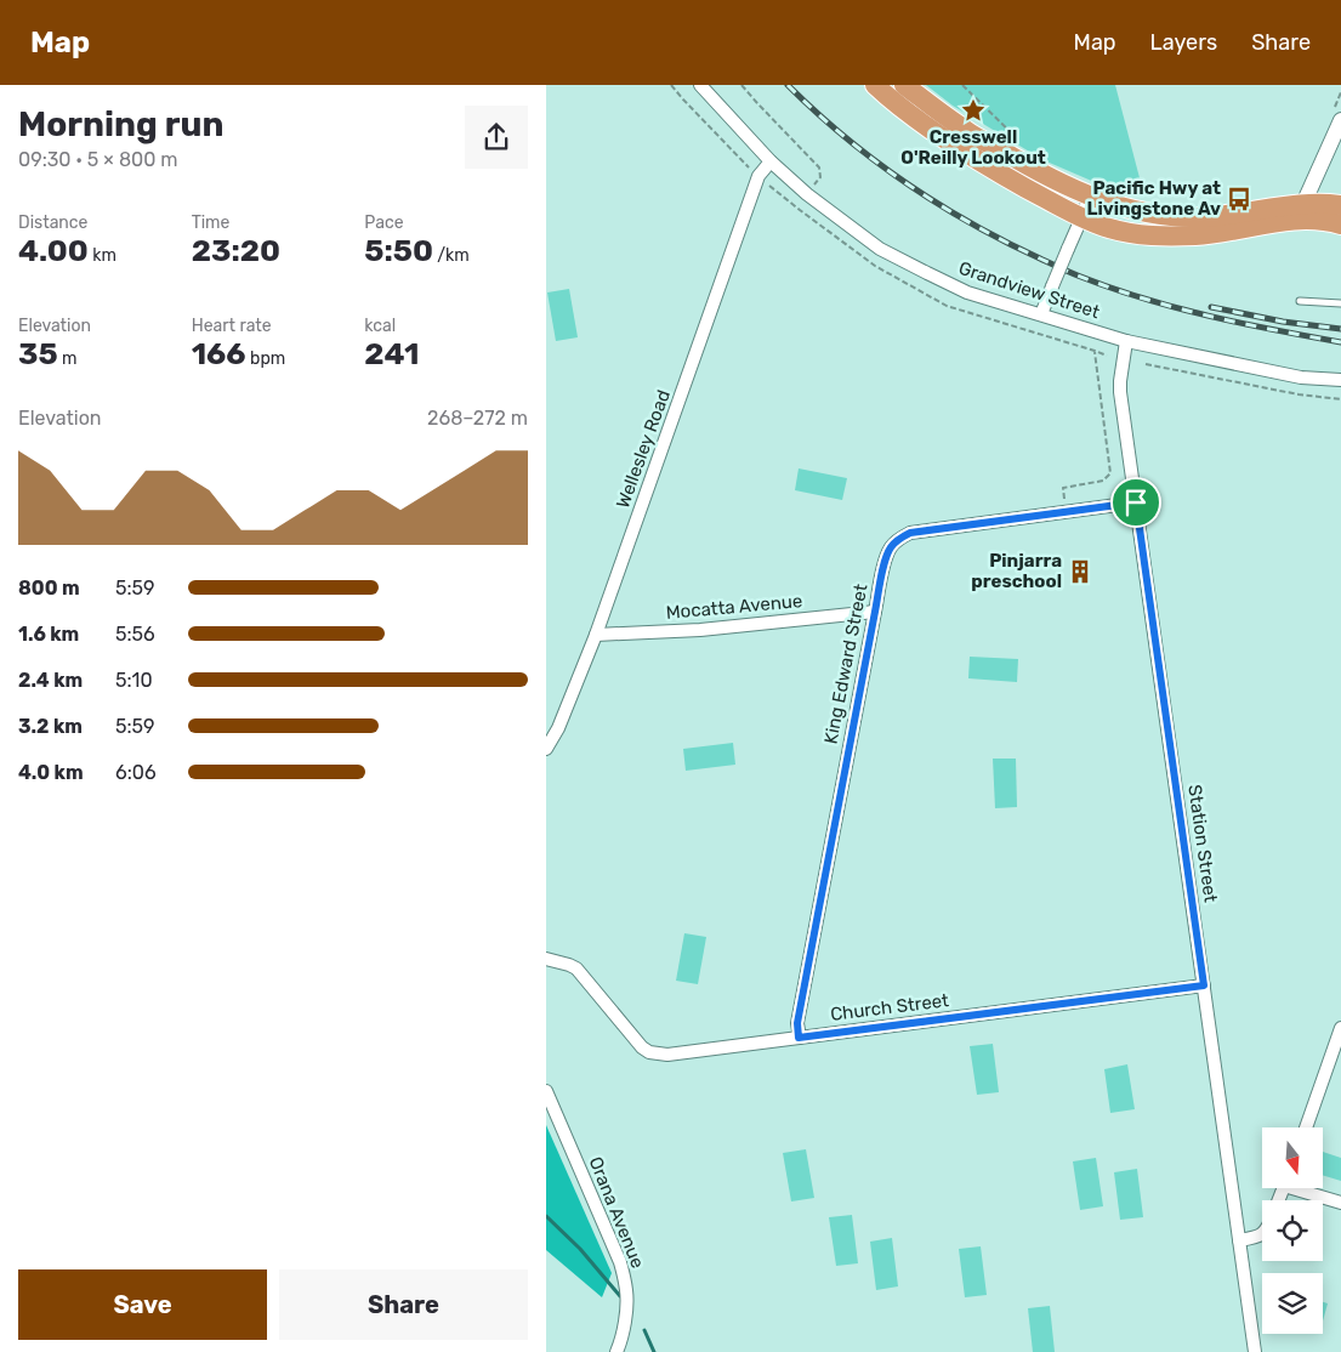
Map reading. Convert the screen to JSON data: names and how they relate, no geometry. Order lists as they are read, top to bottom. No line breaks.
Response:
{"streets":{"street":["Grandview Street","Wellesley Road","Mocatta Avenue","King Edward Street","Station Street","Church Street","Orana Avenue"]},"crossings":[["Grandview Street","Wellesley Road"],["Grandview Street","Station Street"],["Wellesley Road","Mocatta Avenue"],["Mocatta Avenue","King Edward Street"],["King Edward Street","Station Street"],["King Edward Street","Church Street"],["Station Street","Church Street"]],"places":{"place":["Cresswell O'Reilly Lookout"],"bus stop":["Pacific Hwy at Livingstone Av"],"building":["Pinjarra preschool"]},"north":"bottom","page":{"header":"Map","nav":["Map","Layers","Share"],"heading":["Morning run","09:30 · 5 × 800 m"],"stats":[["Distance","4.00 km"],["Time","23:20"],["Pace","5:50 /km"],["Elevation","35 m"],["Heart rate","166 bpm"],["kcal","241"]],"chart":["Elevation","268–272 m"],"list":[{"name":"800 m","note":"5:59"},{"name":"1.6 km","note":"5:56"},{"name":"2.4 km","note":"5:10"},{"name":"3.2 km","note":"5:59"},{"name":"4.0 km","note":"6:06"}],"buttons":["Save","Share"]}}
